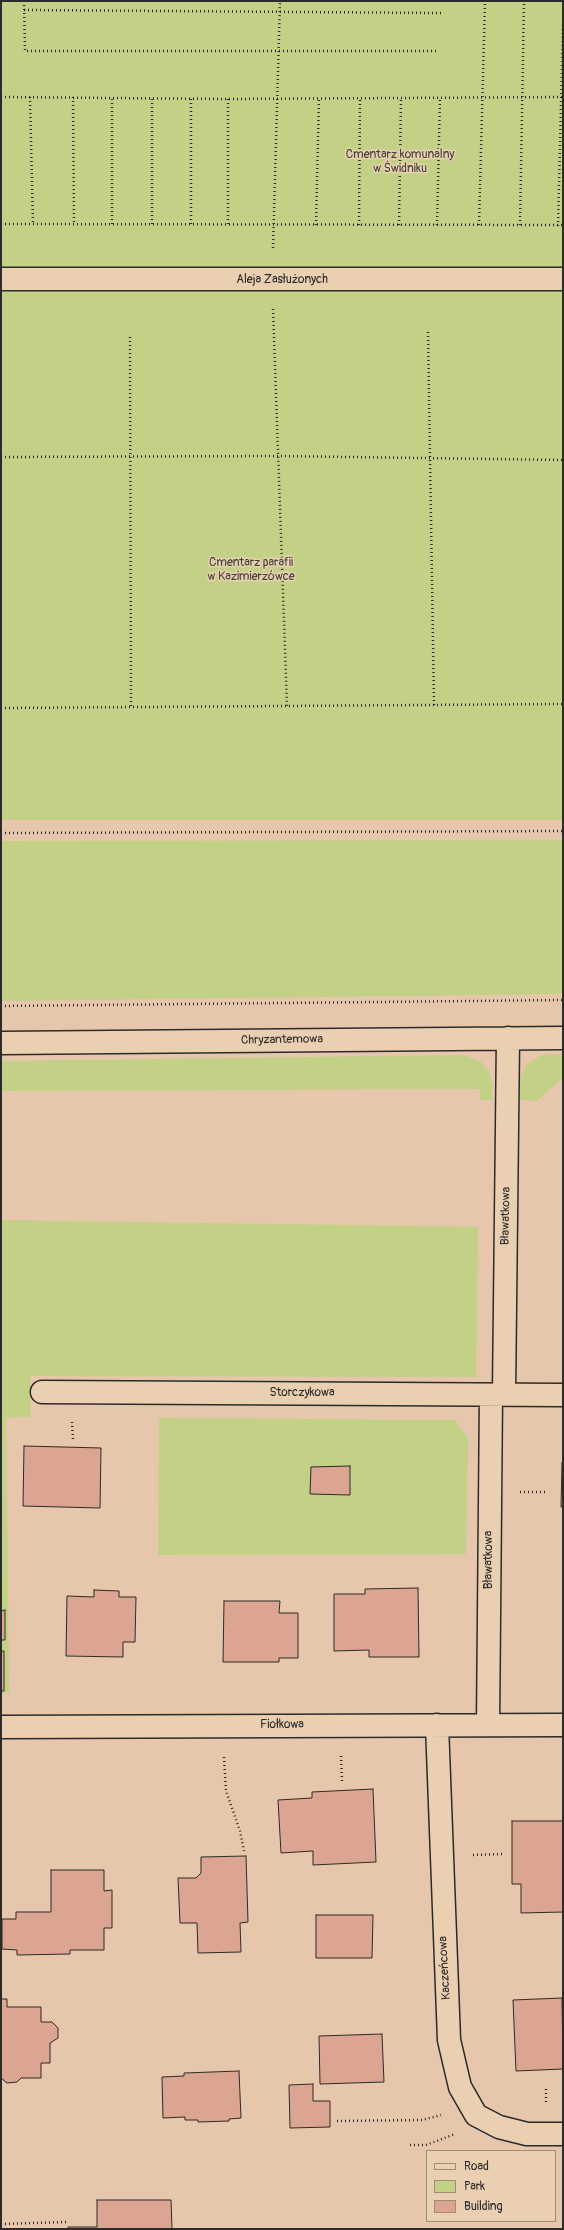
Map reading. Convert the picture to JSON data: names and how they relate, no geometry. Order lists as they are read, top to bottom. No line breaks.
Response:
{"streets":{"street":["Aleja Zasłużonych","Chryzantemowa","Bławatkowa","Storczykowa","Fiołkowa","Kaczeńcowa"]},"crossings":[["Chryzantemowa","Bławatkowa"],["Bławatkowa","Storczykowa"],["Bławatkowa","Fiołkowa"],["Fiołkowa","Kaczeńcowa"]],"parks":["Cmentarz komunalny w Świdniku","Cmentarz parafii w Kazimierzówce"],"legend":["Road","Park","Building"]}
